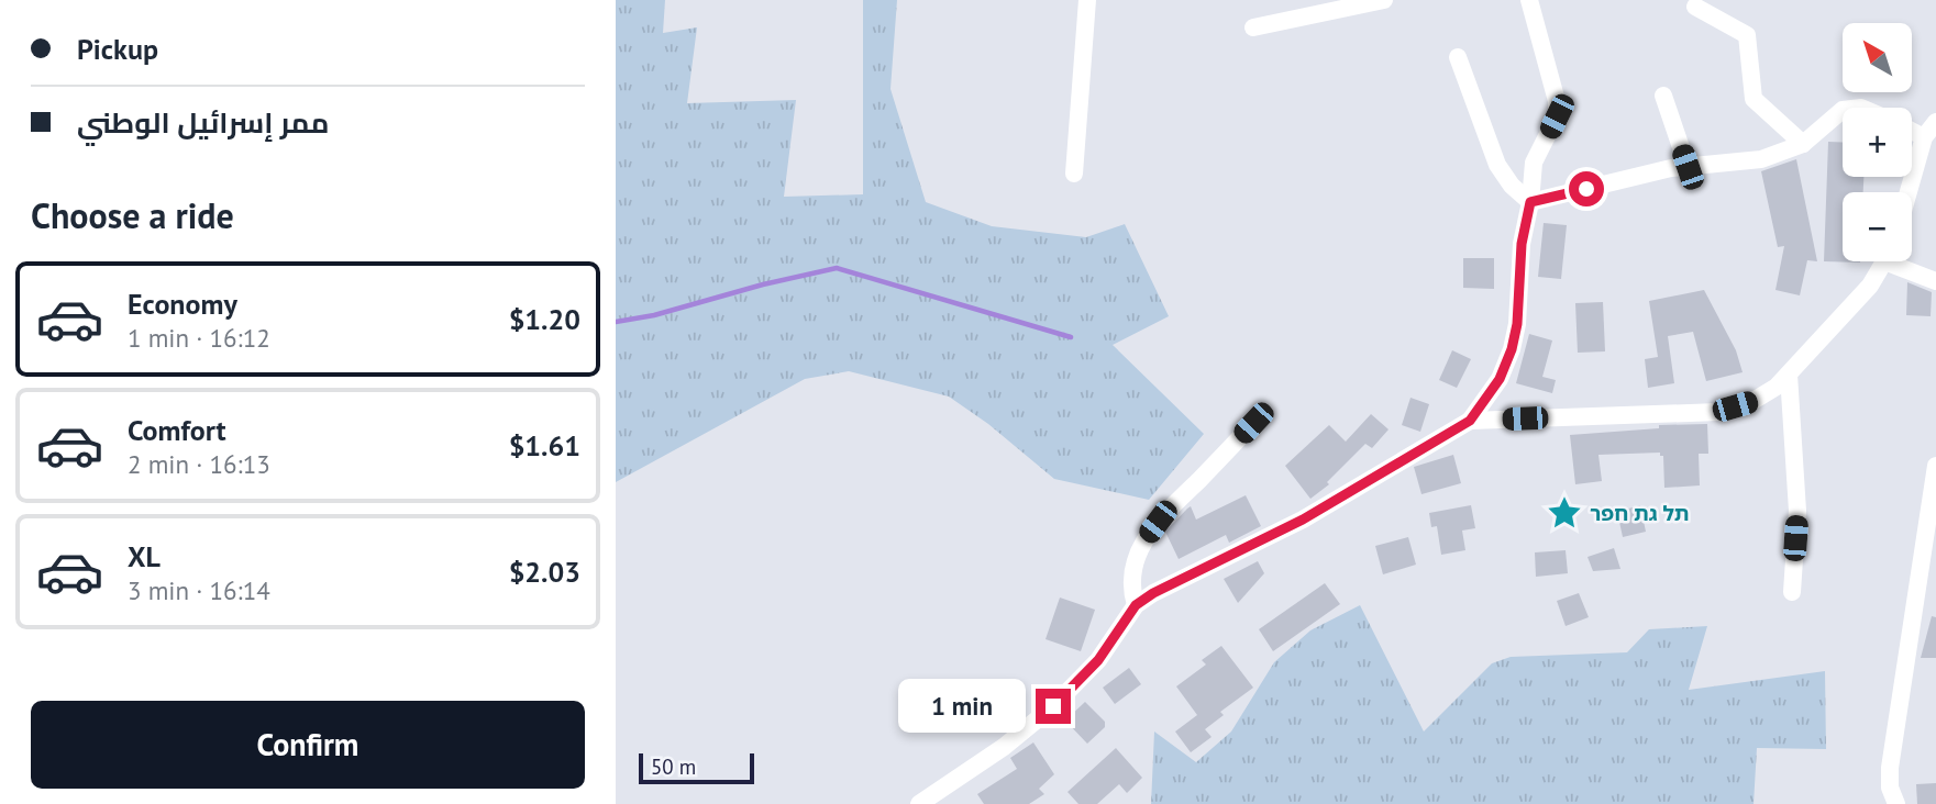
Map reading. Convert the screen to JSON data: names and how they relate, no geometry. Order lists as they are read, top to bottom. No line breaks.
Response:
{"places":{"place":["תל גת חפר"]},"scale_bar":"50 m","north":"top left","page":{"banner":["Pickup","ممر إسرائيل الوطني"],"map_buttons":["+","−"],"heading":"Choose a ride","list":[{"name":"Economy","note":"1 min · 16:12","value":"$1.20"},{"name":"Comfort","note":"2 min · 16:13","value":"$1.61"},{"name":"XL","note":"3 min · 16:14","value":"$2.03"}],"bubble":"1 min","buttons":"Confirm","scale":"50 m"}}
